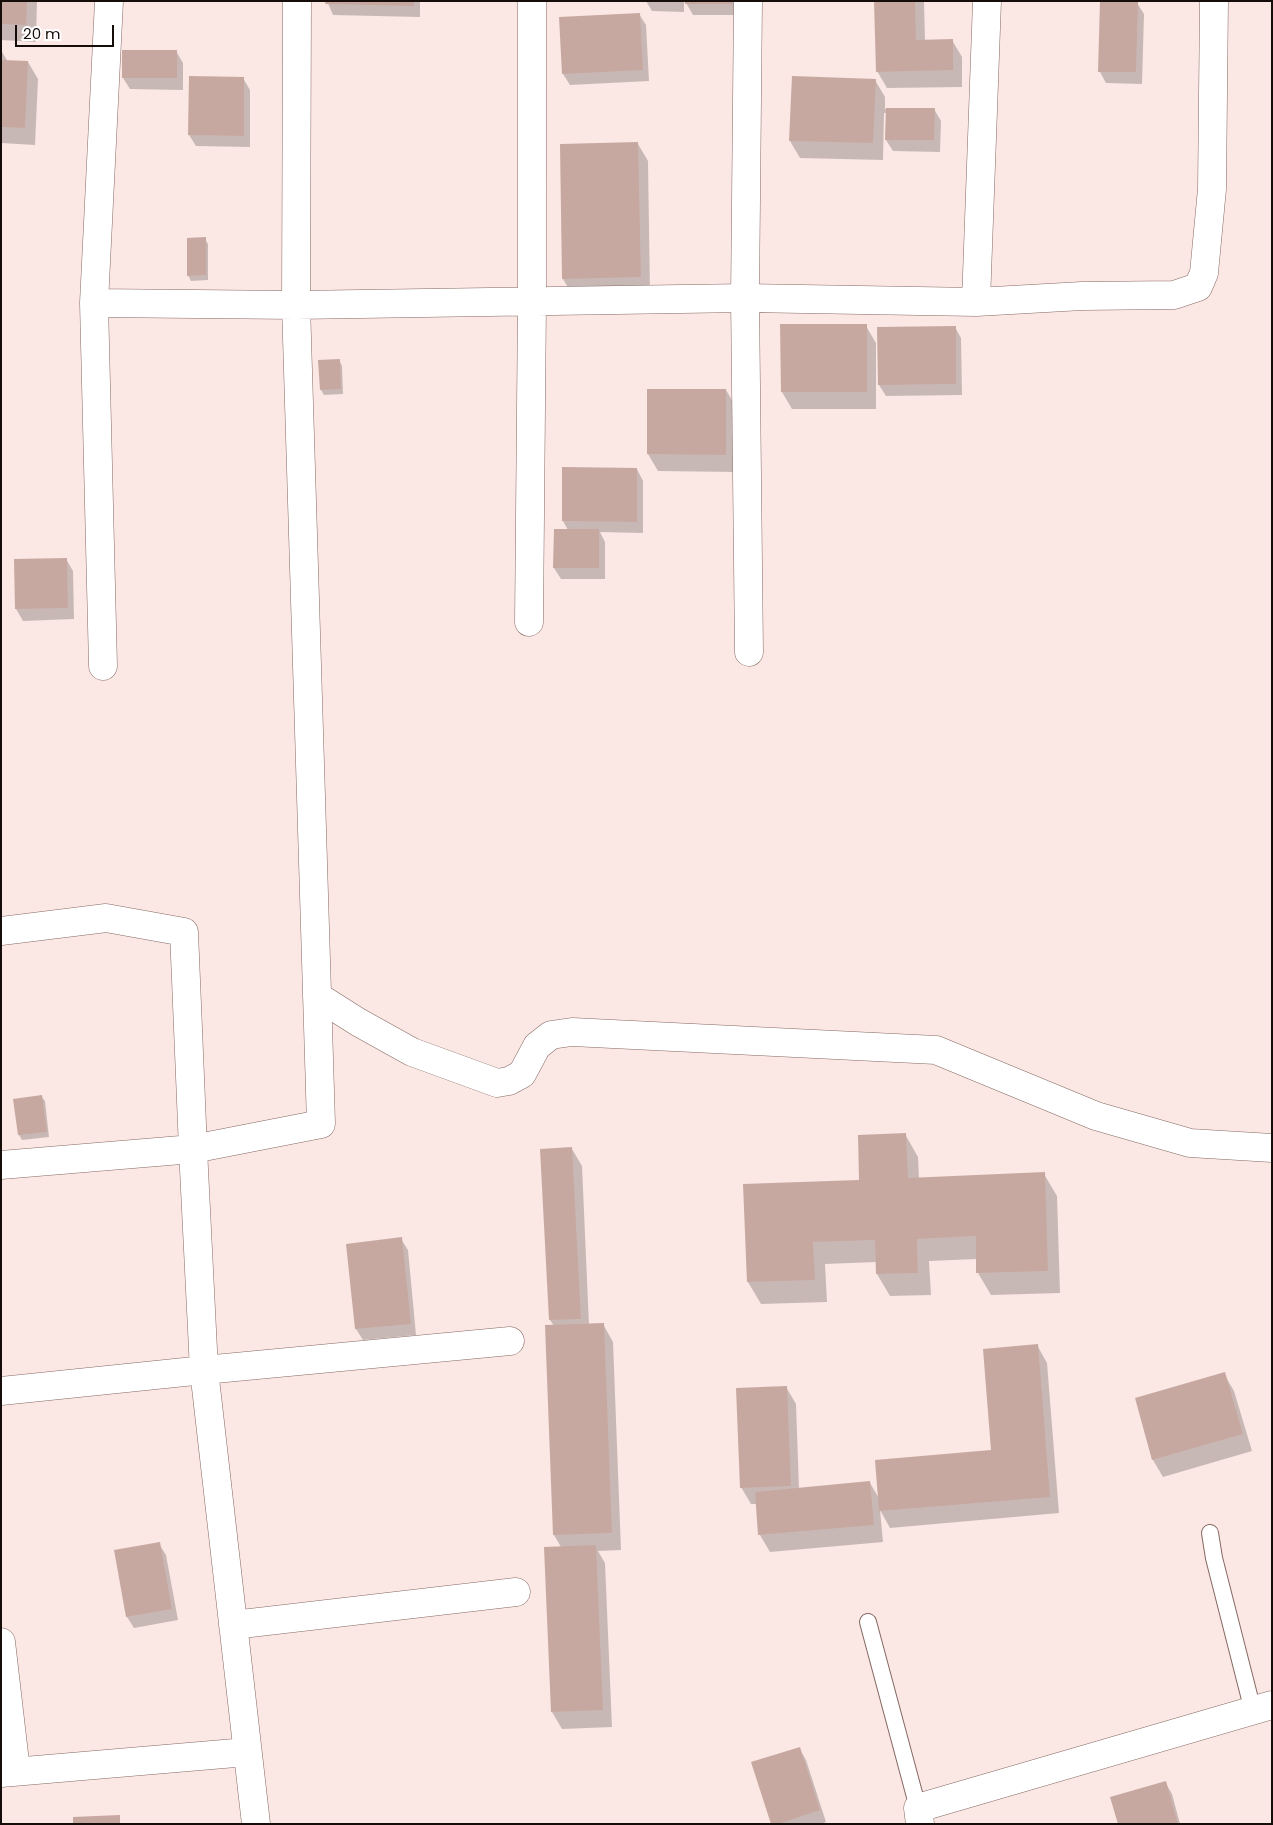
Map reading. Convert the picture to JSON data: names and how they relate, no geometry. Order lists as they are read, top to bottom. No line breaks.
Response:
{"scale_bar":"20 m"}
